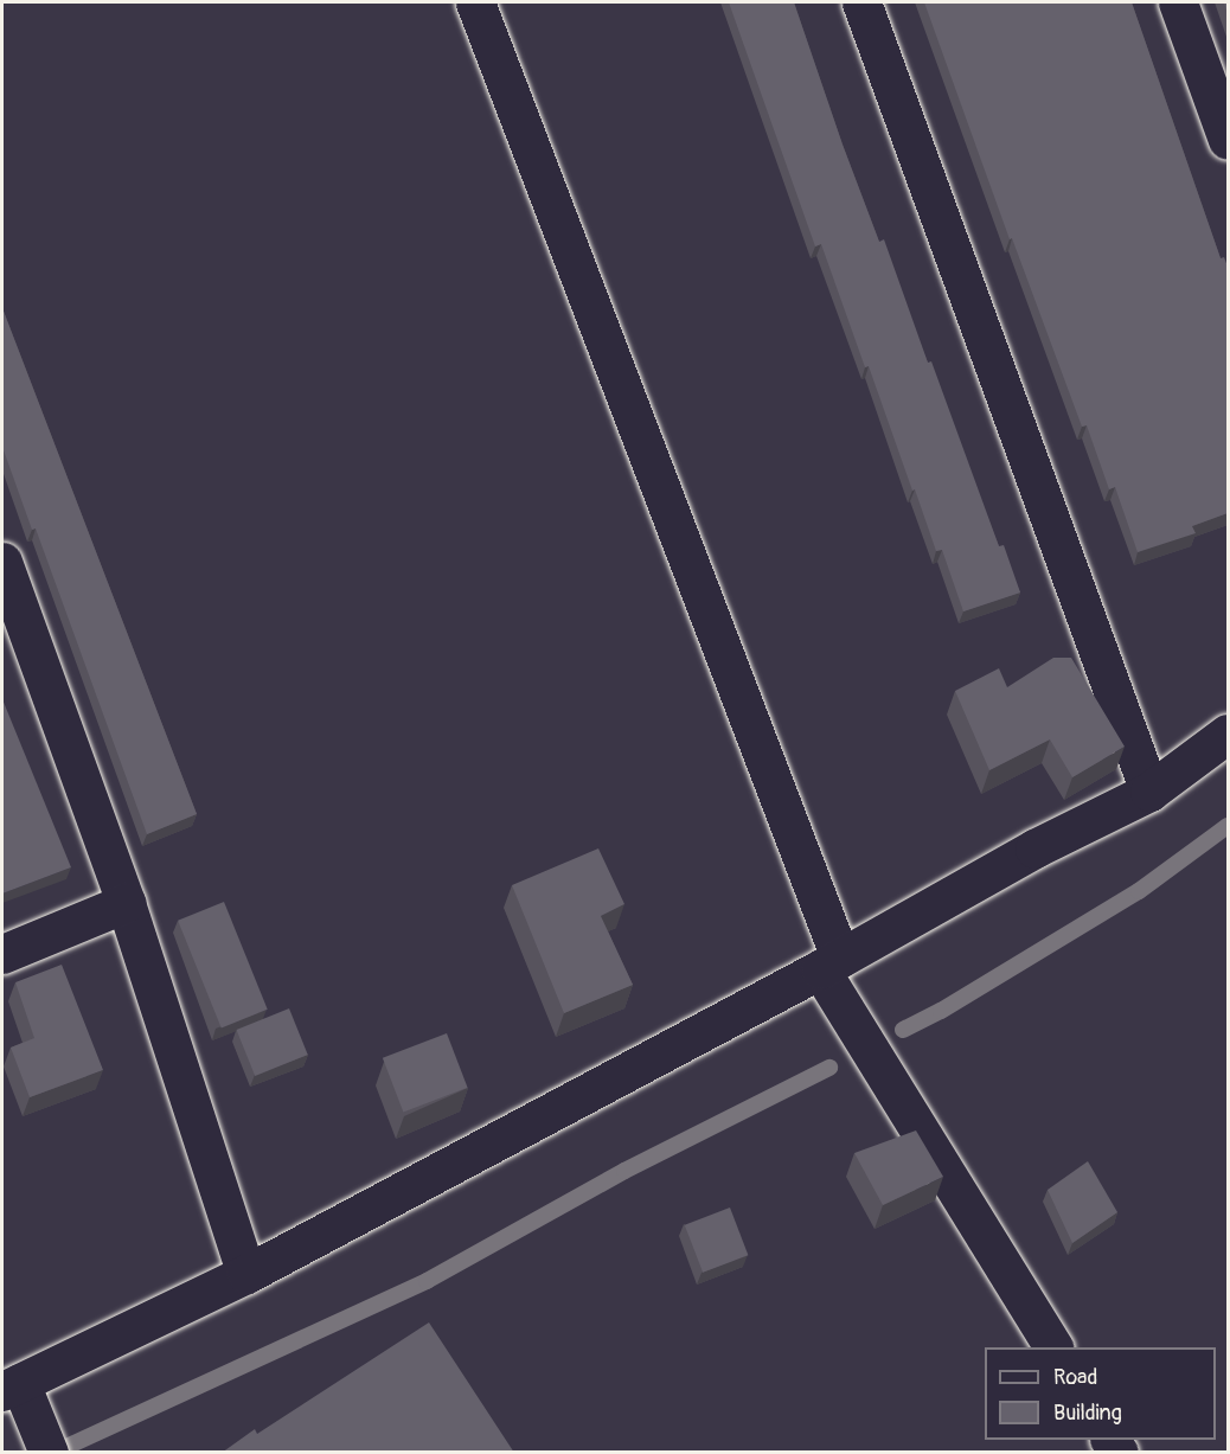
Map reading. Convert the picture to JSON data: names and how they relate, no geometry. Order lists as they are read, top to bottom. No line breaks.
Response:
{"legend":["Road","Building"]}
